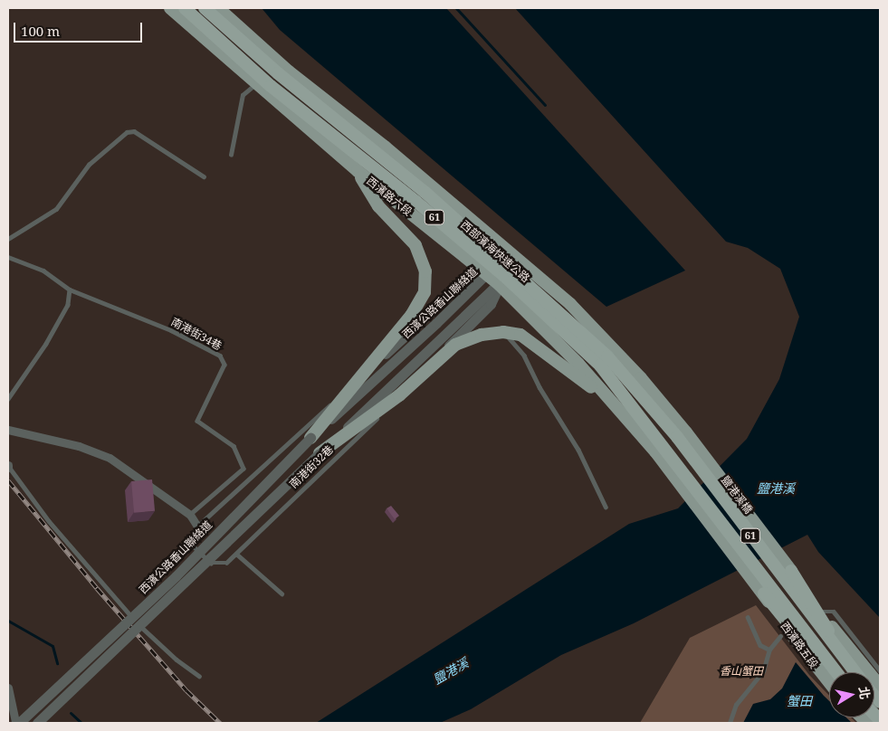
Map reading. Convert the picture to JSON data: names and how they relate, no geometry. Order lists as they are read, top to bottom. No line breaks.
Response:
{"streets":{"highway":["61","西部濱海快速公路","鹽港溪橋"],"main road":["西濱路六段","西濱路五段"],"street":["西濱公路香山聯絡道"],"lane":["南港街34巷","南港街32巷"]},"crossings":[["西濱路六段","61"],["西濱路六段","西部濱海快速公路"],["西濱路六段","西濱公路香山聯絡道"],["西濱路六段","鹽港溪橋"],["61","西部濱海快速公路"],["61","鹽港溪橋"],["61","西濱路五段"],["西部濱海快速公路","西濱公路香山聯絡道"],["西部濱海快速公路","鹽港溪橋"]],"water":["鹽港溪","蟹田"],"parks":["香山蟹田"],"scale_bar":"100 m","north":"right"}
